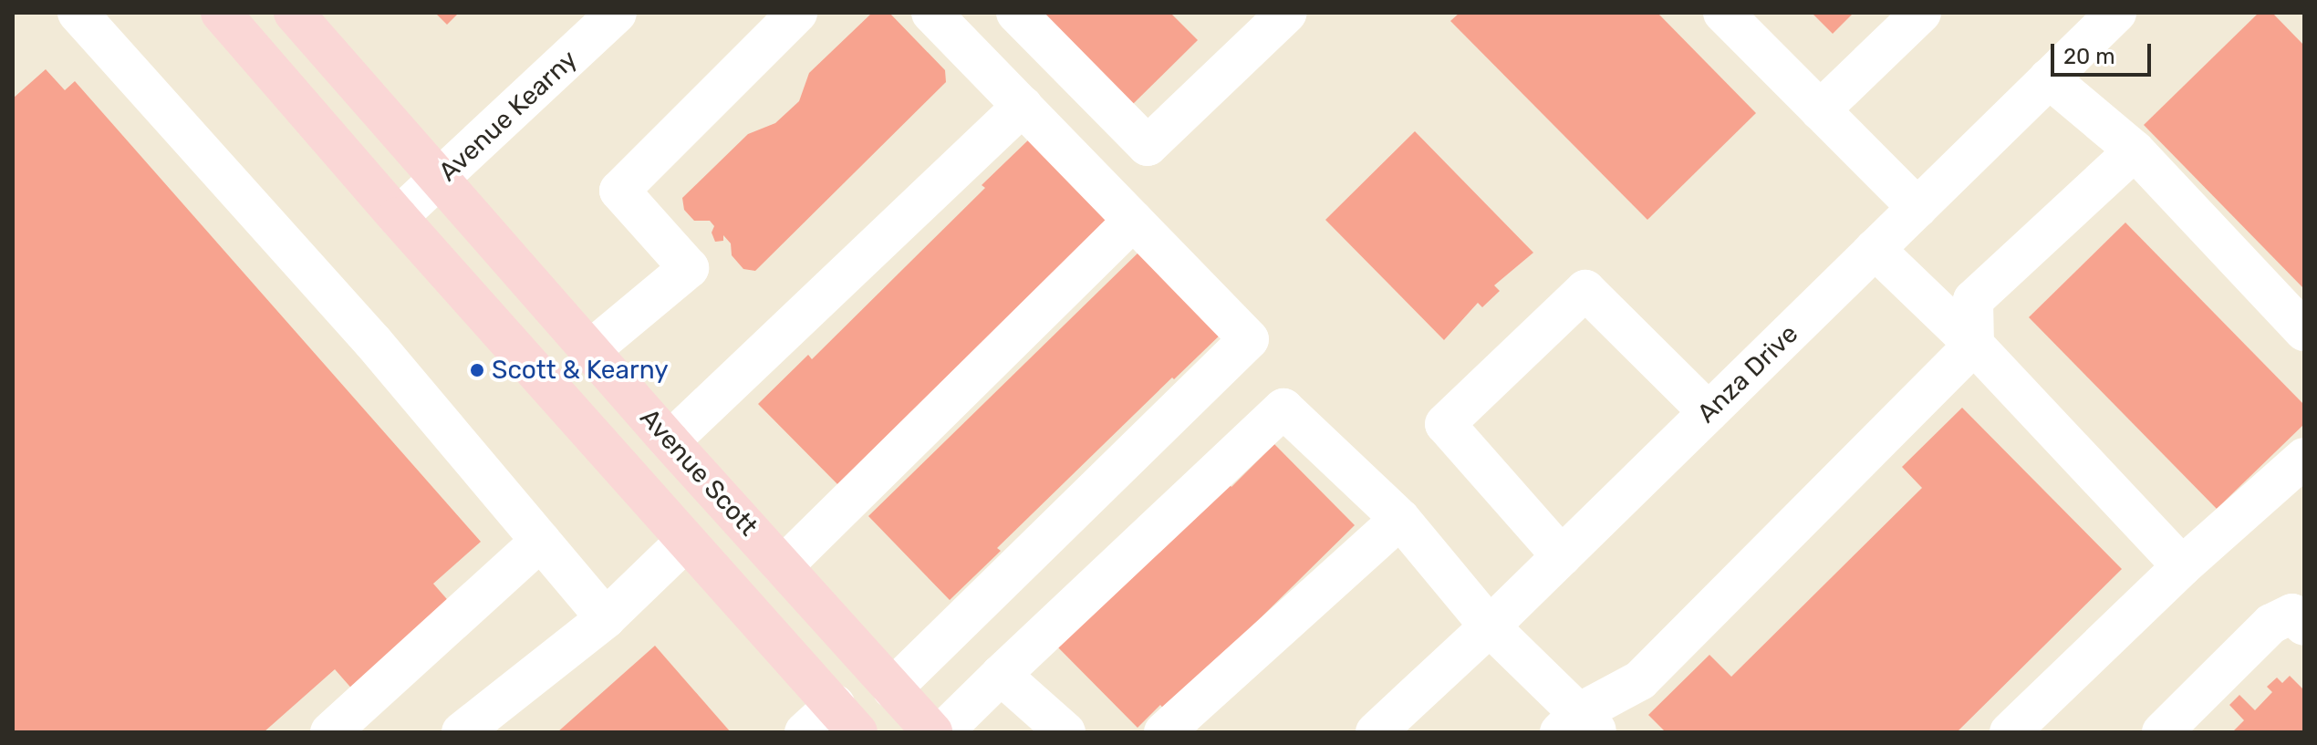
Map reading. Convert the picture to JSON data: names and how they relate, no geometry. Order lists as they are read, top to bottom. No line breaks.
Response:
{"streets":{"main road":["Avenue Scott"],"street":["Avenue Kearny","Anza Drive"]},"crossings":[["Avenue Kearny","Avenue Scott"]],"places":["Scott & Kearny"],"scale_bar":"20 m"}
